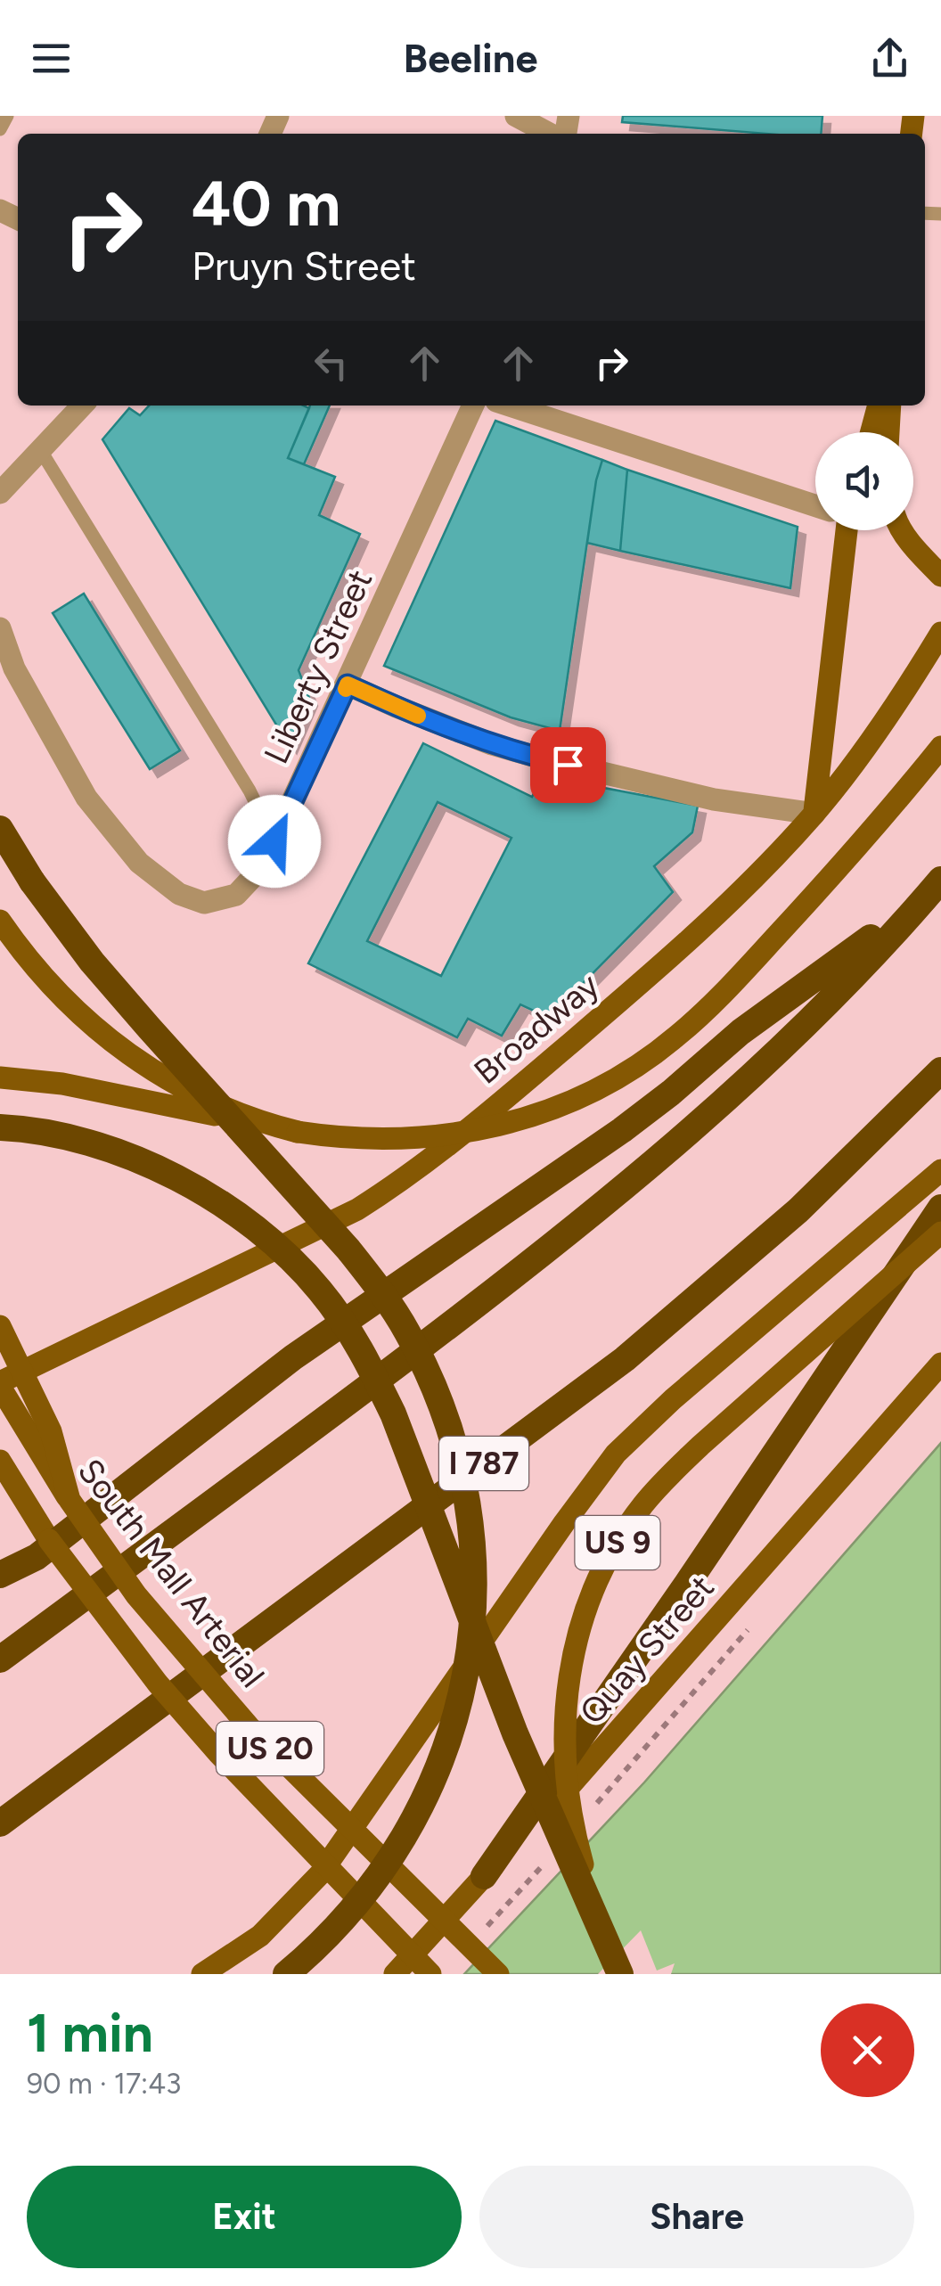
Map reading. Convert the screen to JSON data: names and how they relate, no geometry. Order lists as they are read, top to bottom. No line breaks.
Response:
{"streets":{"highway":["I 787"],"main road":["Broadway","US 9","South Mall Arterial","Quay Street","US 20"],"street":["Liberty Street"]},"crossings":[["Broadway","South Mall Arterial"],["South Mall Arterial","US 20"]],"page":{"header":"Beeline","turn":["40 m","Pruyn Street"],"heading":["1 min","90 m · 17:43"],"buttons":["Exit","Share"]}}
